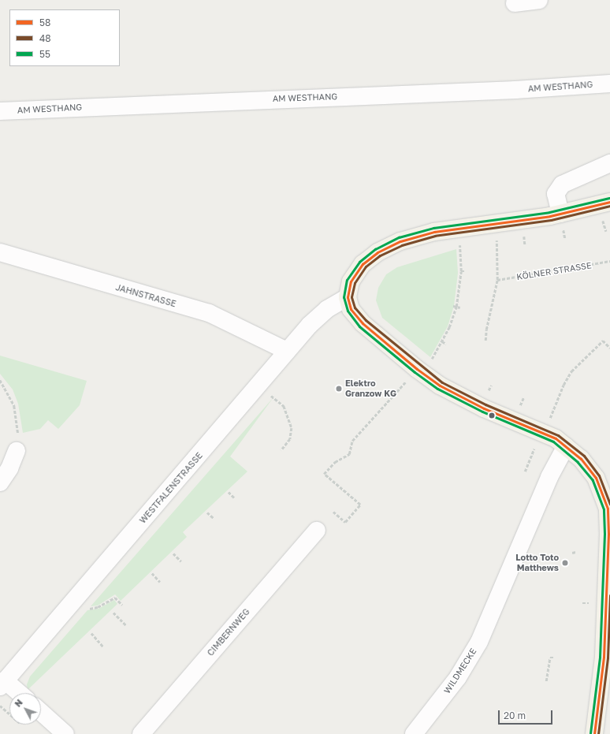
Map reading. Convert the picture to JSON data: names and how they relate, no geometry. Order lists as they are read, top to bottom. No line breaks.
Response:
{"streets":{"street":["AM WESTHANG","JAHNSTRASSE","WESTFALENSTRASSE","CIMBERNWEG","WILDMECKE"],"path":["KÖLNER STRASSE"]},"crossings":[["JAHNSTRASSE","WESTFALENSTRASSE"]],"places":["Elektro Granzow KG","Lotto Toto Matthews"],"lines":["transit line 55","transit line 58","transit line 48"],"legend":["58","48","55"],"scale_bar":"20 m","north":"top left"}
